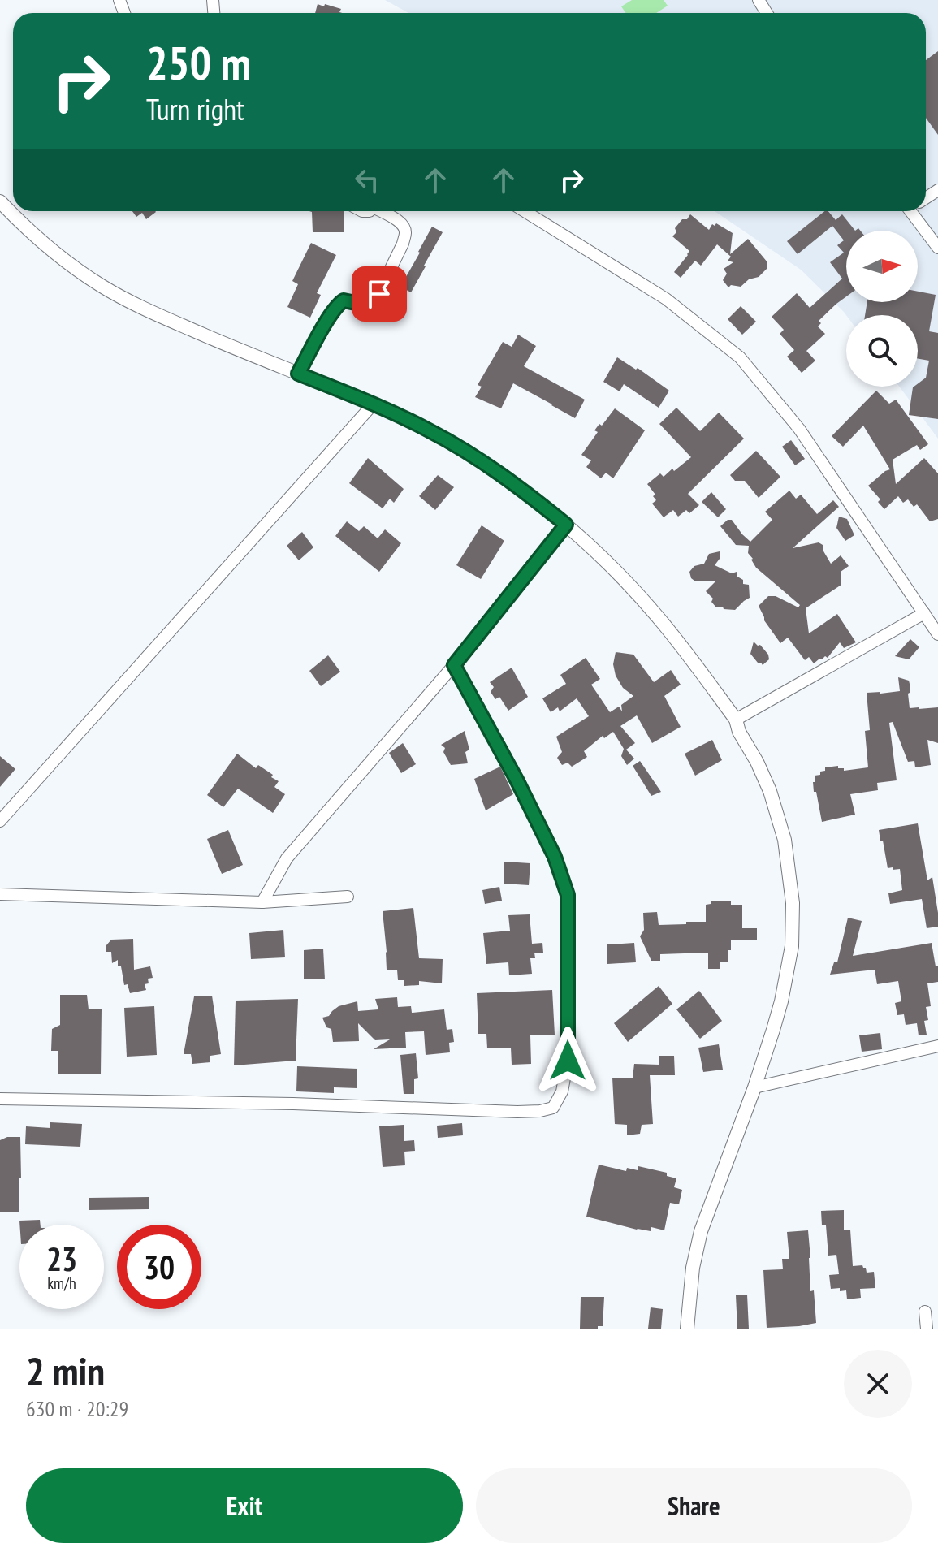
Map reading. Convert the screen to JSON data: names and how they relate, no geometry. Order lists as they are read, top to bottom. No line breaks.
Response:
{"north":"right","page":{"turn":["250 m","Turn right"],"speed":"23 km/h","limit":"30","heading":["2 min","630 m · 20:29"],"buttons":["Exit","Share"]}}
